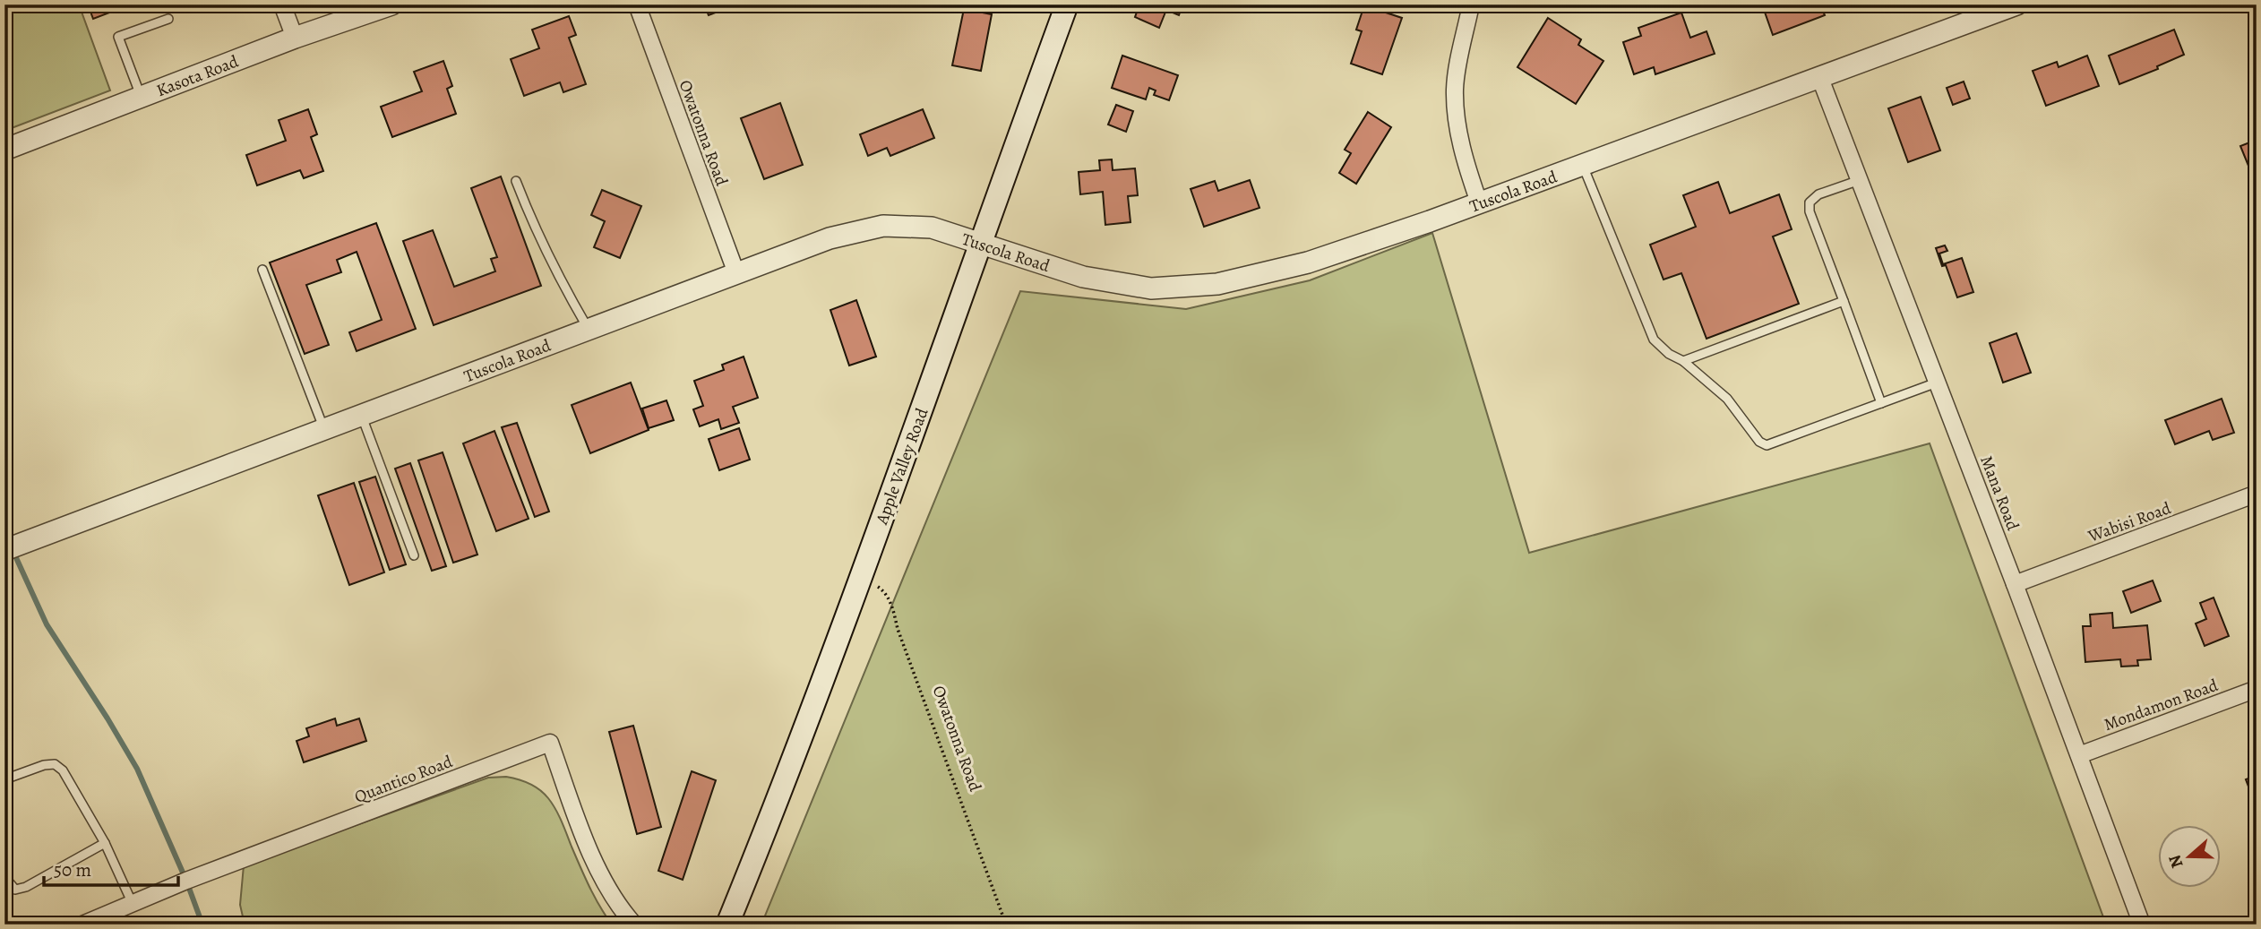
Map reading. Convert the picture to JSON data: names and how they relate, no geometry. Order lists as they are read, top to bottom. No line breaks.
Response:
{"streets":{"main road":["Apple Valley Road"],"street":["Kasota Road","Owatonna Road","Tuscola Road","Mana Road","Wabisi Road","Mondamon Road","Quantico Road"]},"crossings":[["Owatonna Road","Tuscola Road"],["Owatonna Road","Apple Valley Road"],["Tuscola Road","Apple Valley Road"],["Tuscola Road","Mana Road"],["Mana Road","Wabisi Road"],["Mana Road","Mondamon Road"]],"scale_bar":"50 m","north":"left"}
